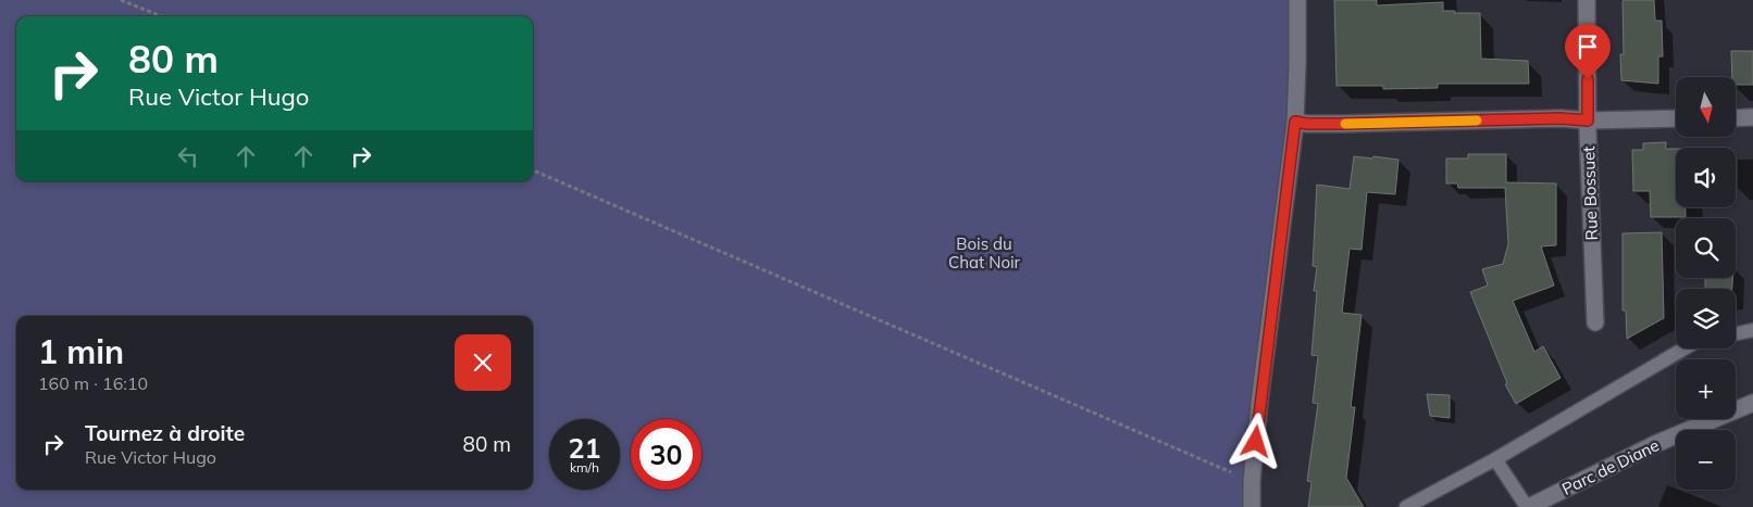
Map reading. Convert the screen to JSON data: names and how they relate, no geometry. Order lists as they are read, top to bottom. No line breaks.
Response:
{"streets":{"street":["Rue Bossuet","Parc de Diane"]},"parks":["Bois du Chat Noir"],"north":"bottom","page":{"turn":["80 m","Rue Victor Hugo"],"map_buttons":["+","−"],"heading":["1 min","160 m · 16:10"],"list":[{"name":"Tournez à droite","note":"Rue Victor Hugo","value":"80 m"}],"speed":"21 km/h","limit":"30"}}
